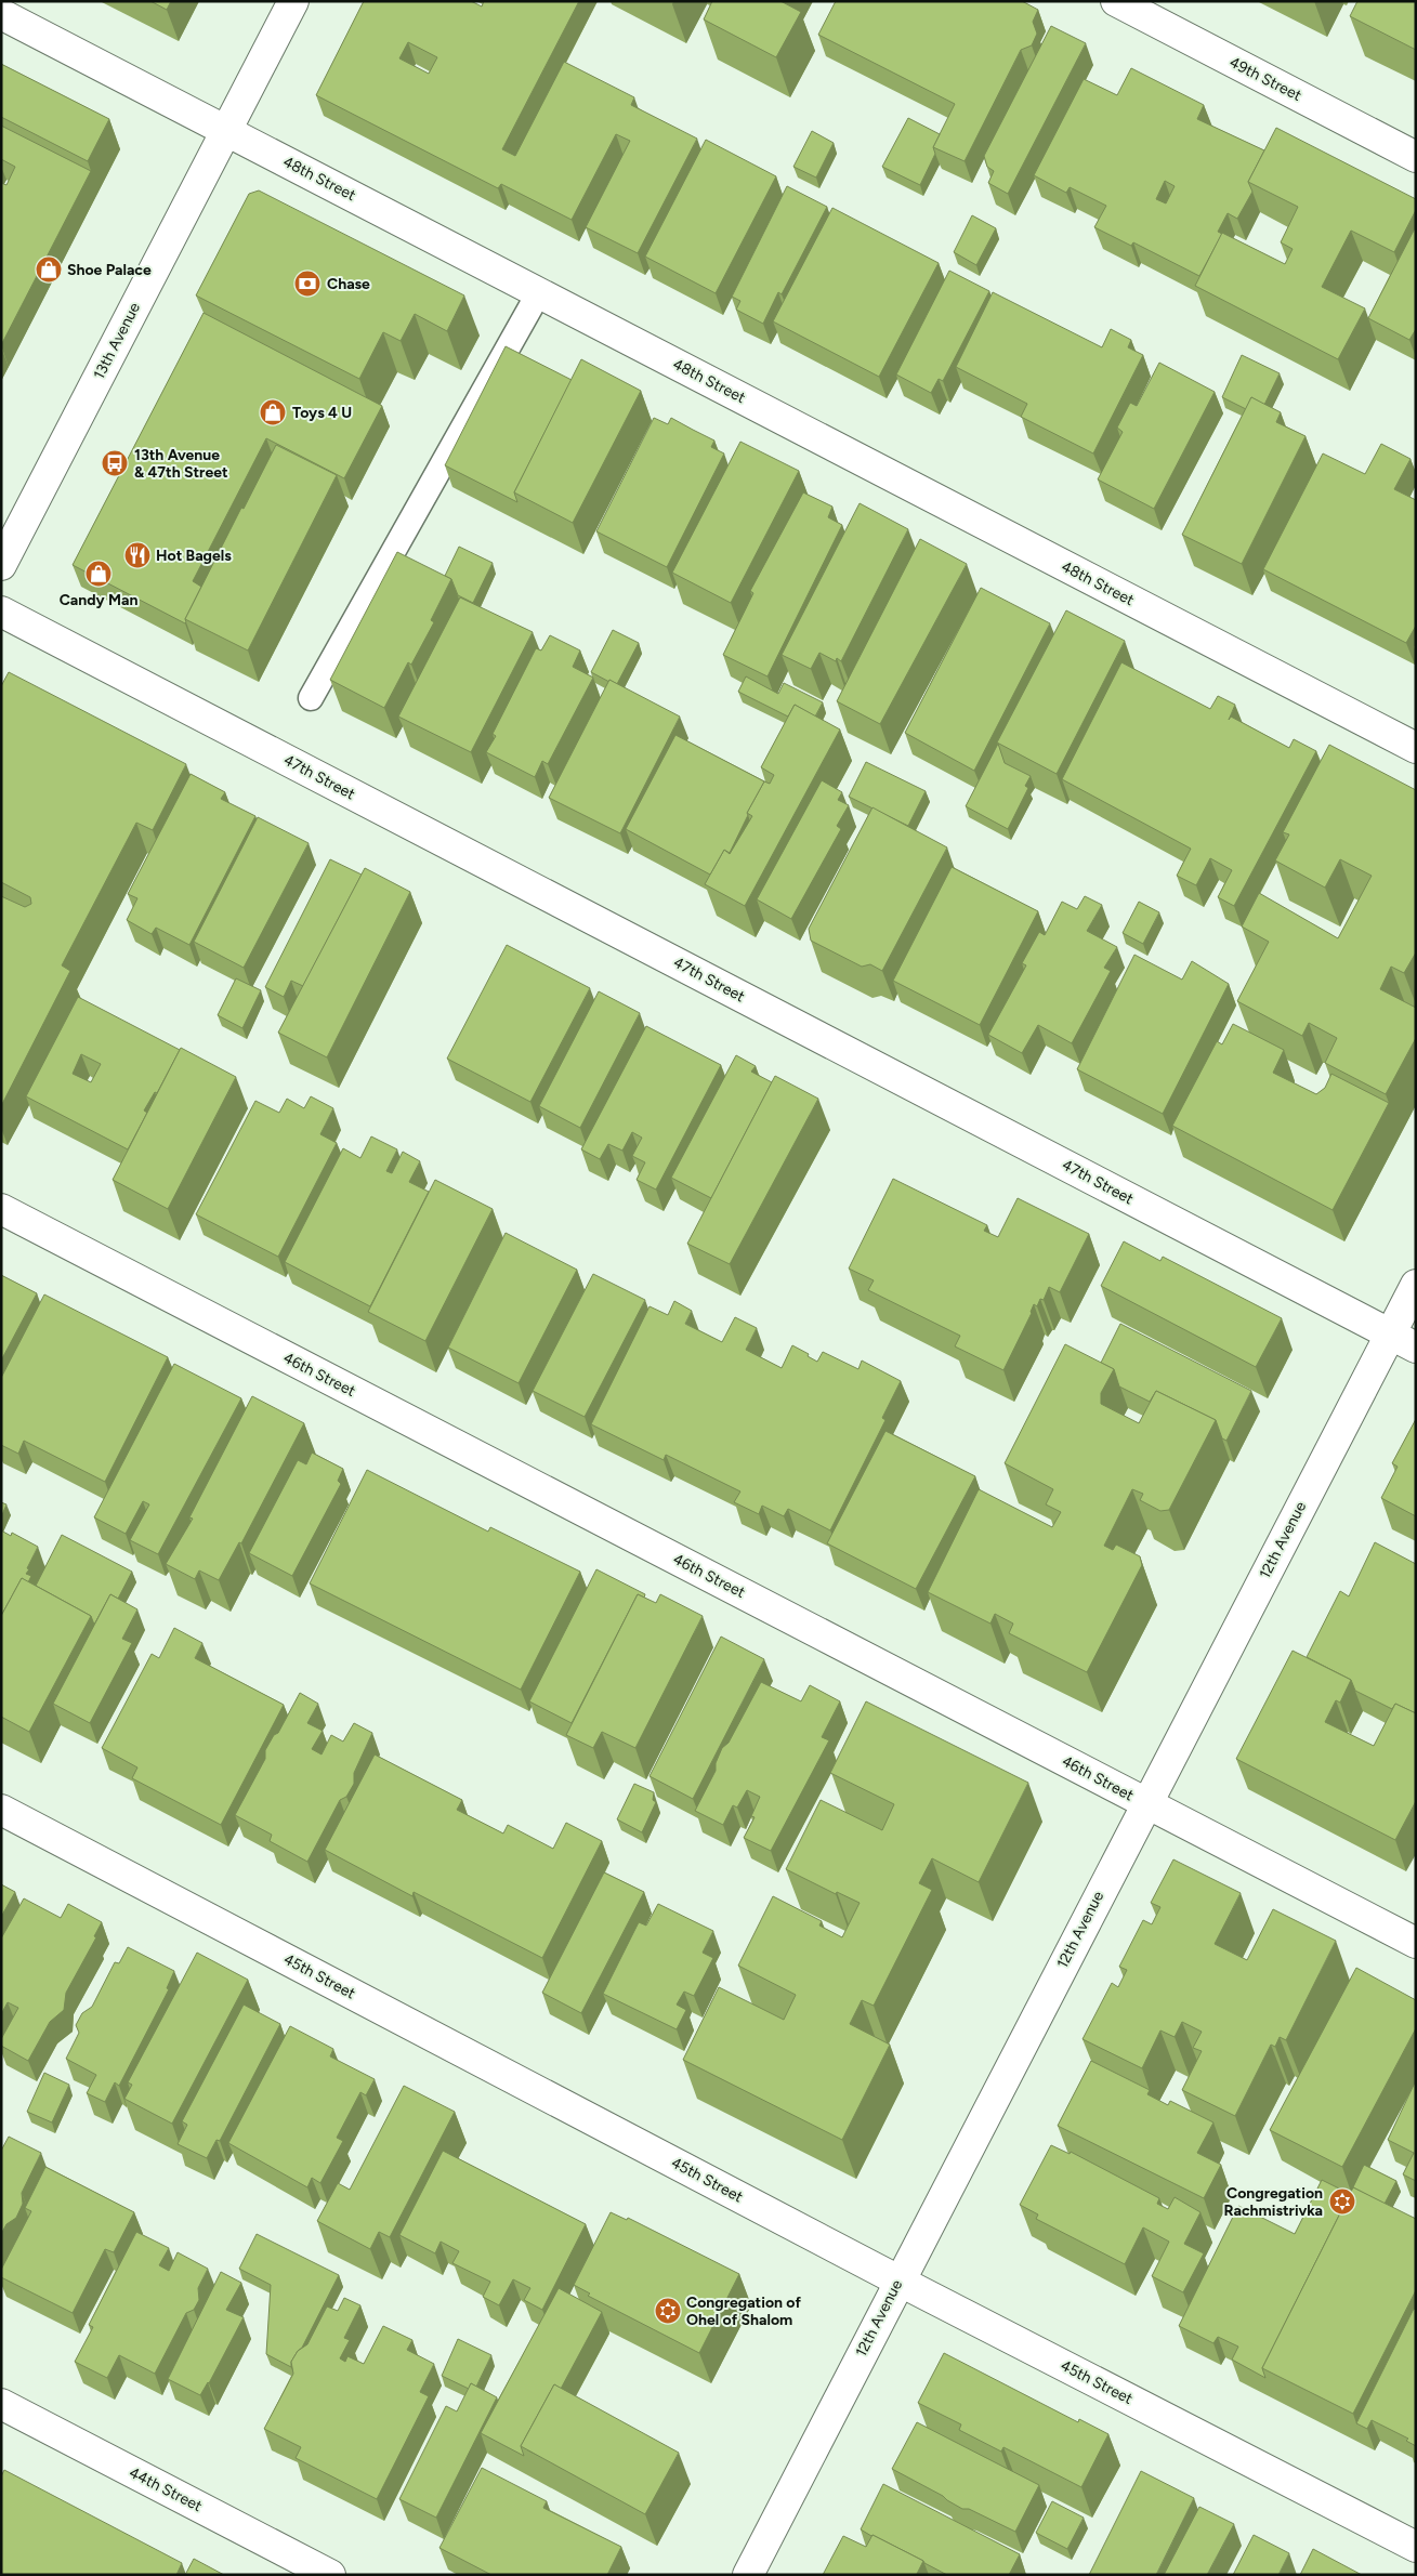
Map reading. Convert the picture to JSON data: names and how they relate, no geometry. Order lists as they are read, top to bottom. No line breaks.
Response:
{"streets":{"street":["49th Street","48th Street","13th Avenue","47th Street","46th Street","12th Avenue","45th Street","44th Street"]},"crossings":[["48th Street","13th Avenue"],["47th Street","12th Avenue"],["46th Street","12th Avenue"],["12th Avenue","45th Street"]],"places":{"shop":["Shoe Palace","Toys 4 U","Candy Man"],"bank":["Chase"],"bus stop":["13th Avenue & 47th Street"],"restaurant":["Hot Bagels"],"synagogue":["Congregation Rachmistrivka","Congregation of Ohel of Shalom"]}}
